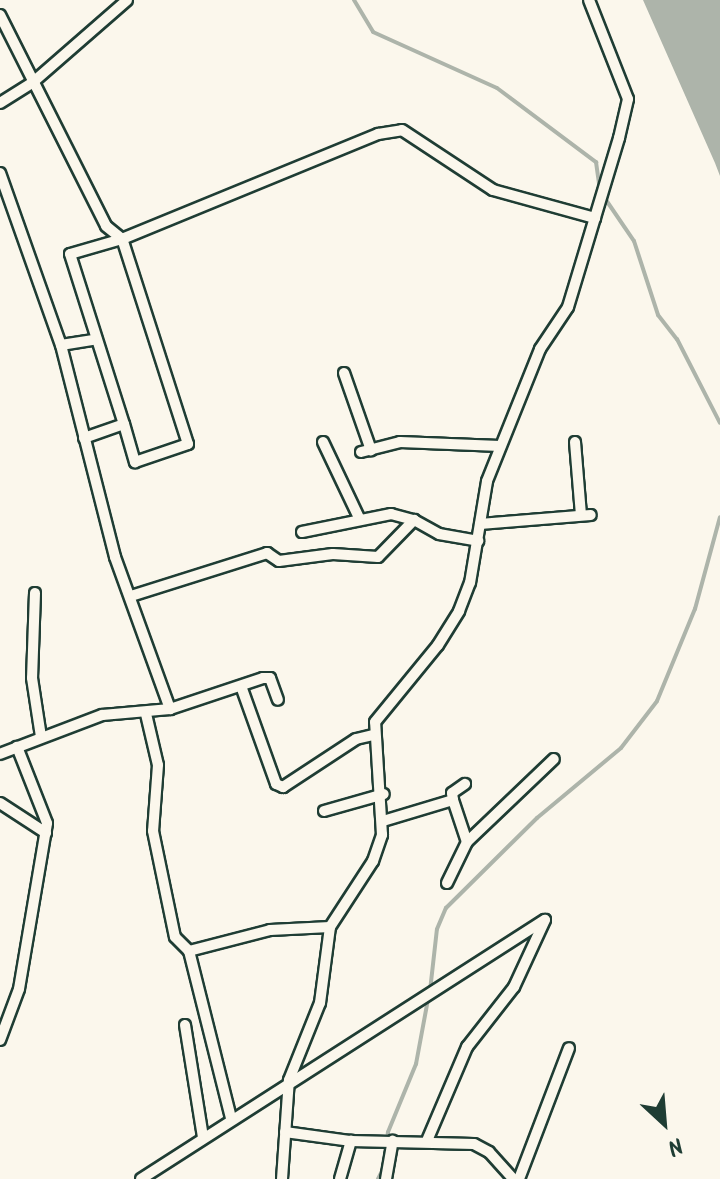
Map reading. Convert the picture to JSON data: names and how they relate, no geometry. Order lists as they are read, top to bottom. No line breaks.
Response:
{"north":"bottom right"}
